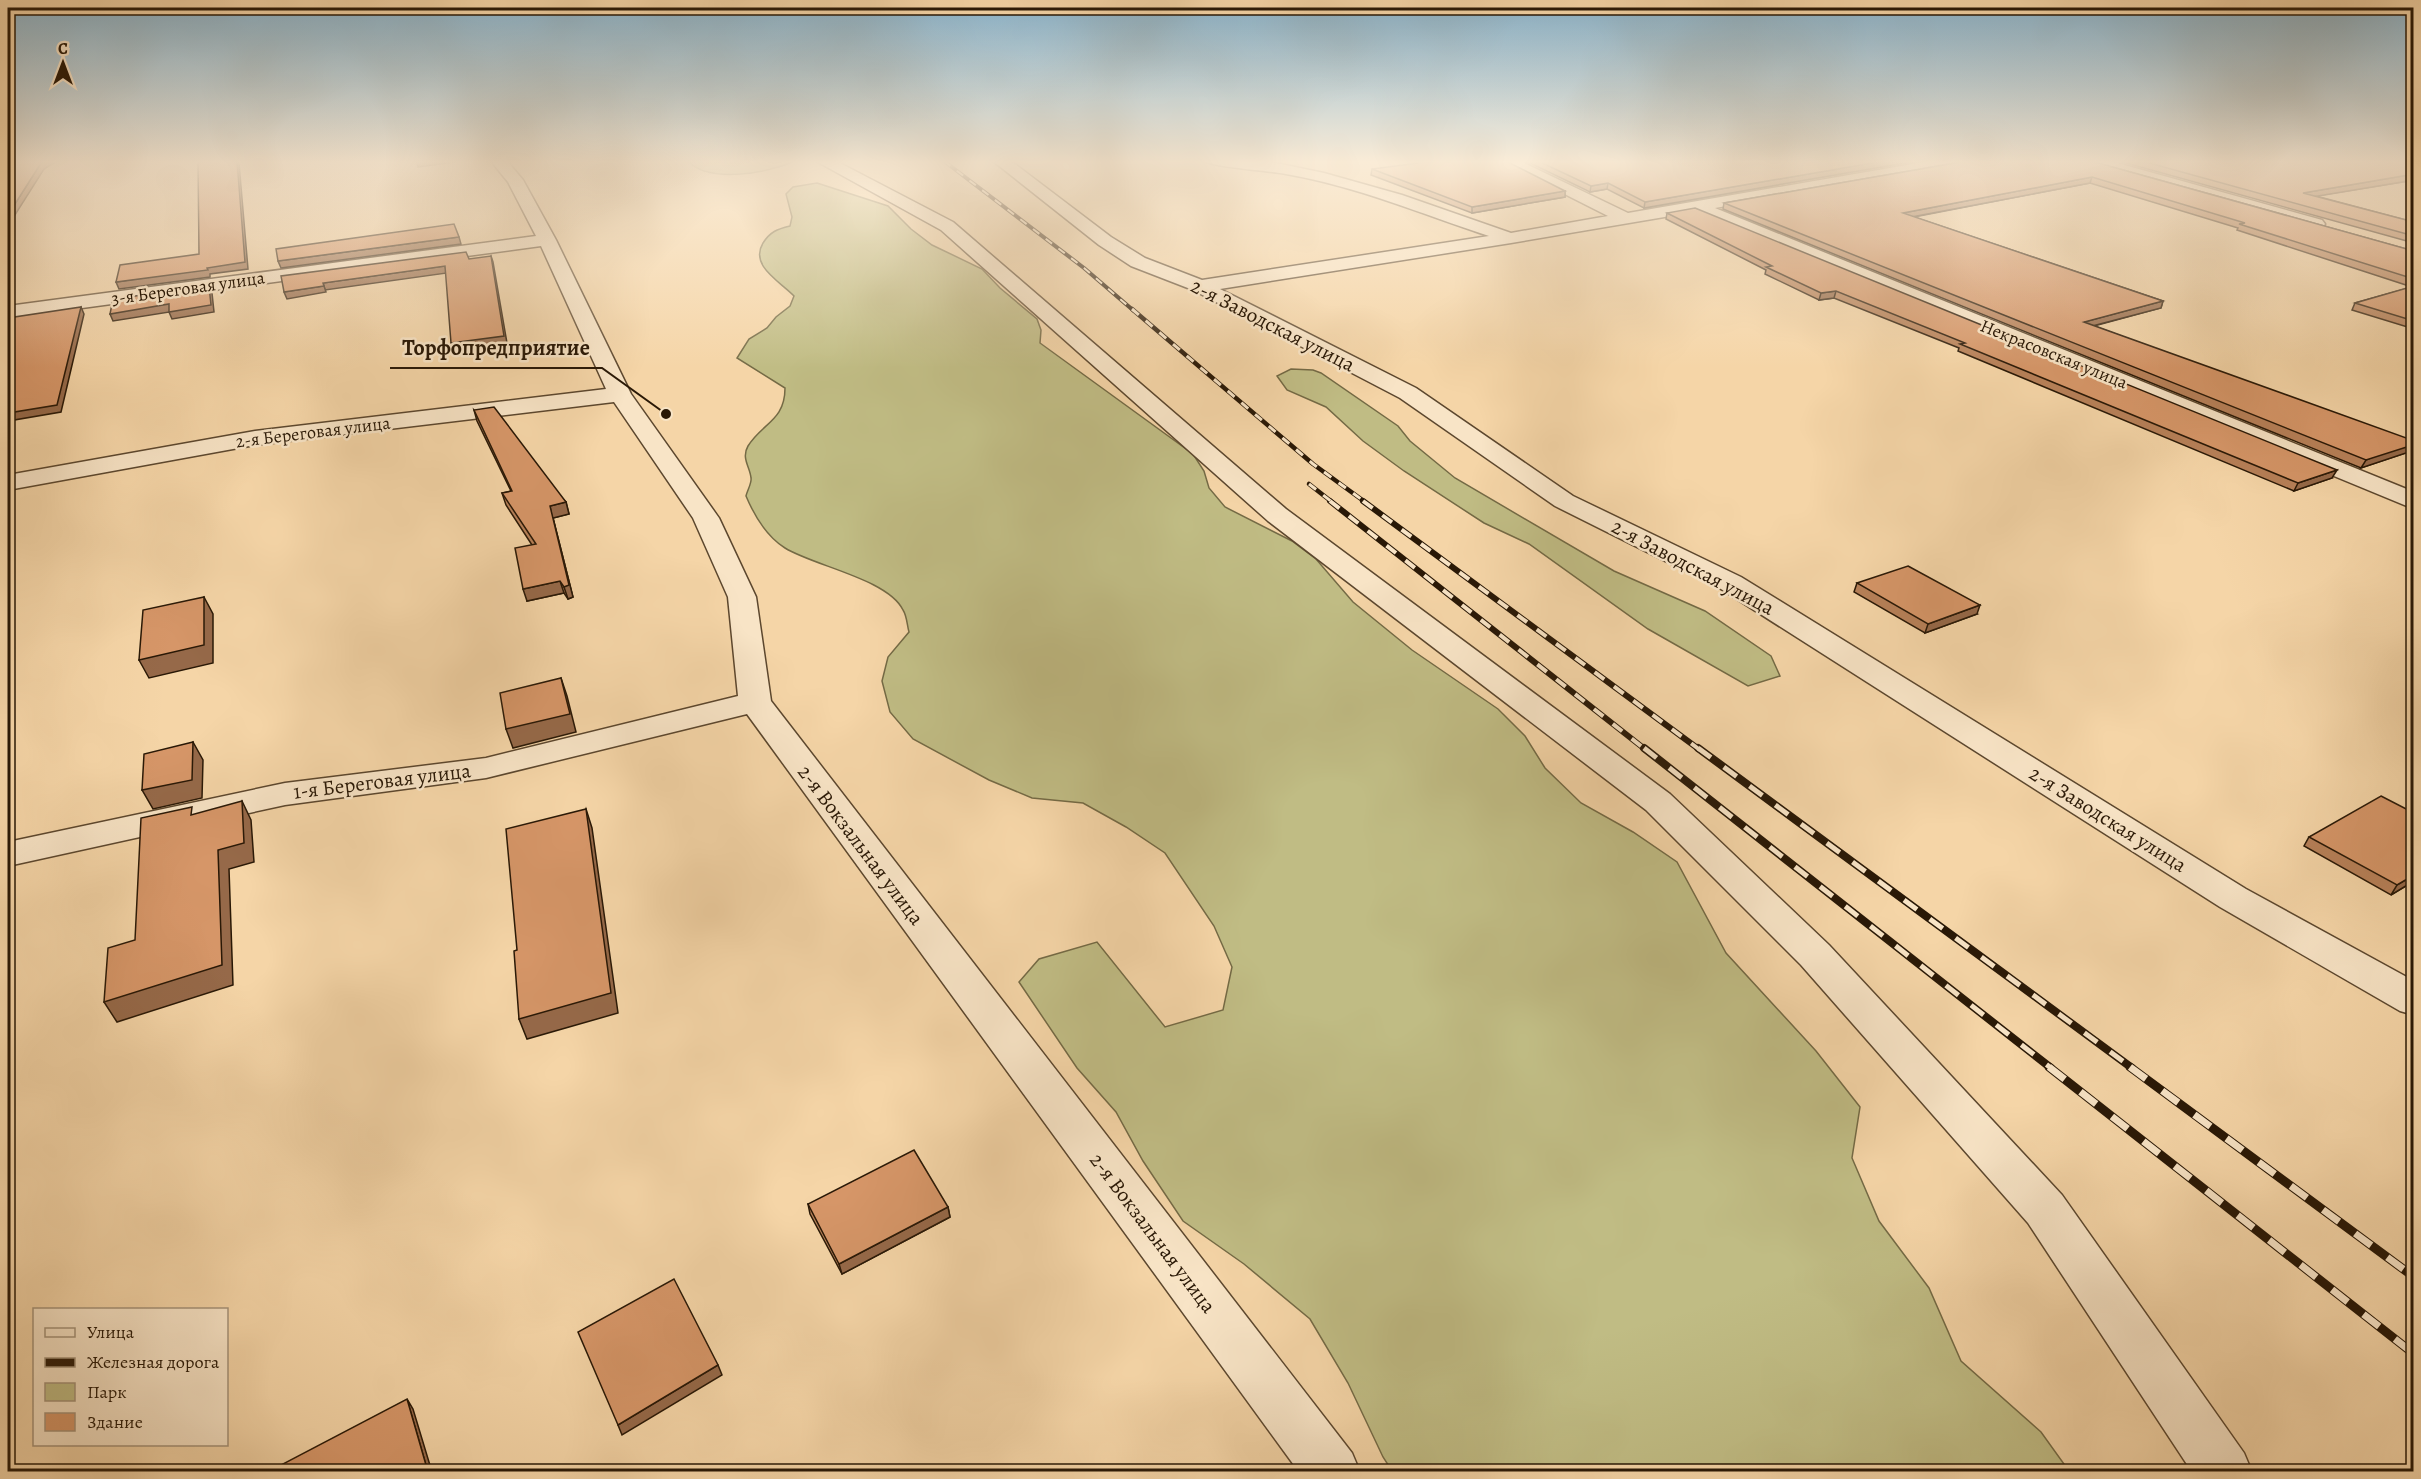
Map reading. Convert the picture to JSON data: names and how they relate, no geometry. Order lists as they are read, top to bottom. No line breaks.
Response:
{"streets":{"street":["3-я Береговая улица","2-я Заводская улица","Некрасовская улица","2-я Береговая улица","1-я Береговая улица","2-я Вокзальная улица"]},"crossings":[["3-я Береговая улица","2-я Вокзальная улица"],["2-я Береговая улица","2-я Вокзальная улица"],["1-я Береговая улица","2-я Вокзальная улица"]],"places":["Торфопредприятие"],"legend":["Улица","Железная дорога","Парк","Здание"],"north":"top"}
